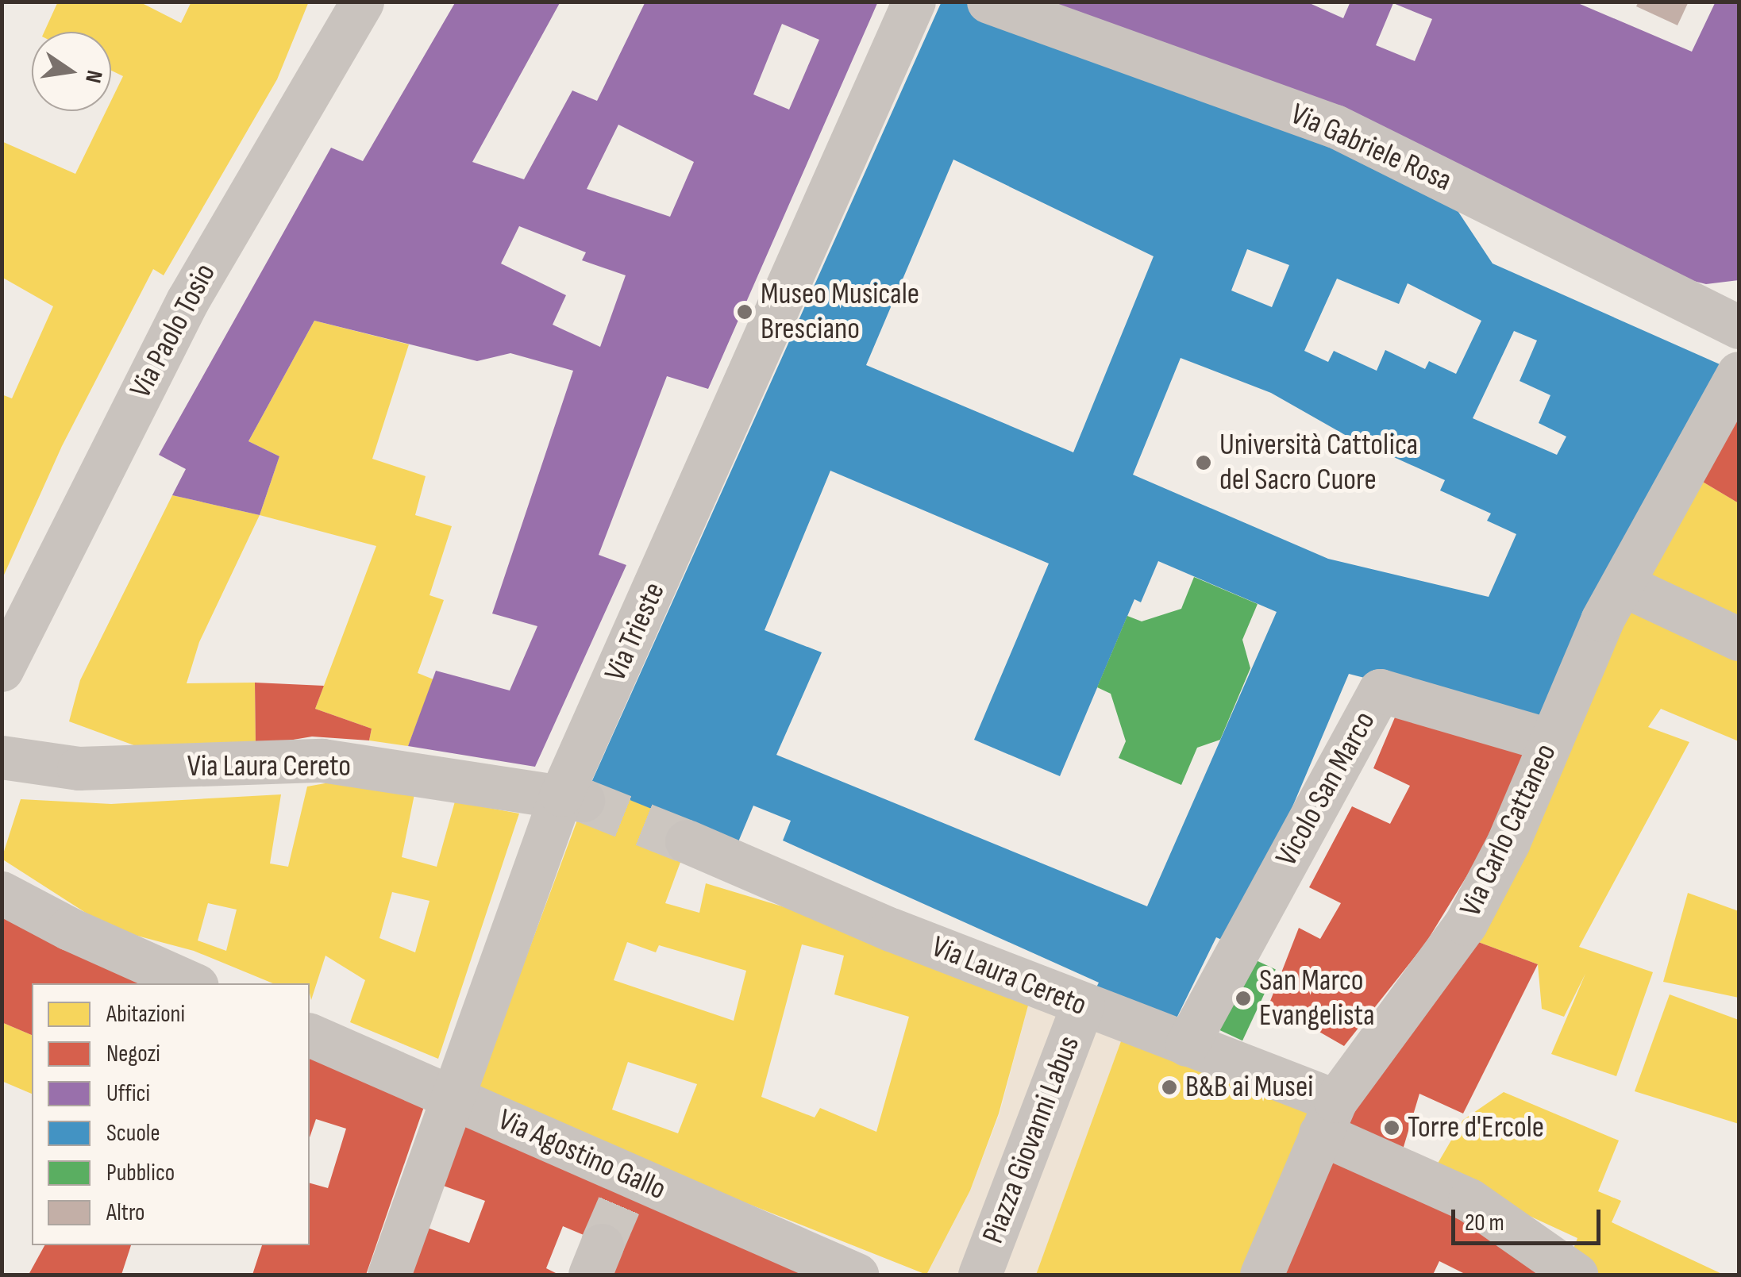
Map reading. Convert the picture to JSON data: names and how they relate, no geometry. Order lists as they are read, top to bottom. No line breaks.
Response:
{"streets":{"street":["Via Gabriele Rosa","Via Paolo Tosio","Via Trieste","Via Laura Cereto","Vicolo San Marco","Via Carlo Cattaneo","Piazza Giovanni Labus","Via Agostino Gallo"]},"crossings":[["Via Trieste","Via Laura Cereto"],["Via Trieste","Via Agostino Gallo"],["Via Laura Cereto","Vicolo San Marco"],["Via Laura Cereto","Via Carlo Cattaneo"],["Via Laura Cereto","Piazza Giovanni Labus"],["Vicolo San Marco","Via Carlo Cattaneo"]],"places":["Museo Musicale Bresciano","Università Cattolica del Sacro Cuore","San Marco Evangelista","B&B ai Musei","Torre d'Ercole"],"legend":["Abitazioni","Negozi","Uffici","Scuole","Pubblico","Altro"],"scale_bar":"20 m","north":"right"}
